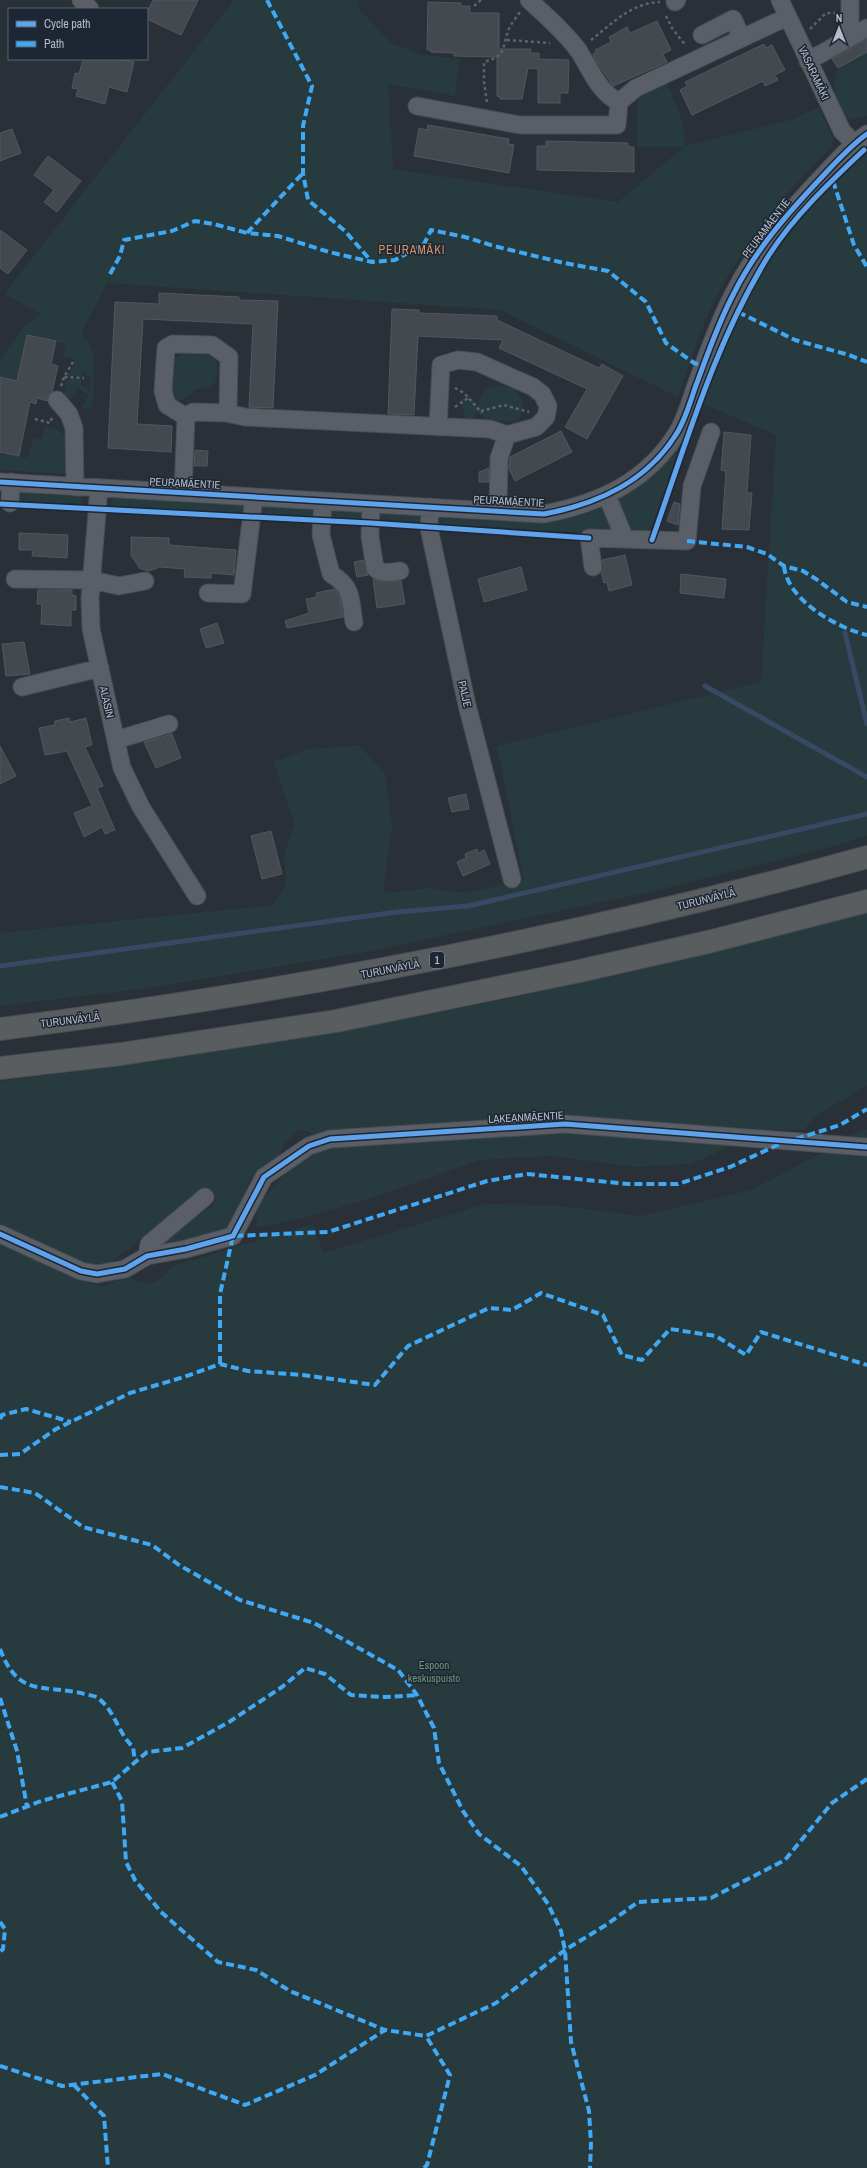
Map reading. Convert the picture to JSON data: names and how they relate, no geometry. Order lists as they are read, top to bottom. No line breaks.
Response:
{"streets":{"highway":["TURUNVÄYLÄ","1"],"street":["VASARAMÄKI","PEURAMÄENTIE","PALJE","ALASIN","LAKEANMÄENTIE"]},"crossings":[["VASARAMÄKI","PEURAMÄENTIE"],["PEURAMÄENTIE","PALJE"],["PEURAMÄENTIE","ALASIN"]],"districts":["PEURAMÄKI"],"parks":["Espoon keskuspuisto"],"legend":["Cycle path","Path"],"north":"top"}
